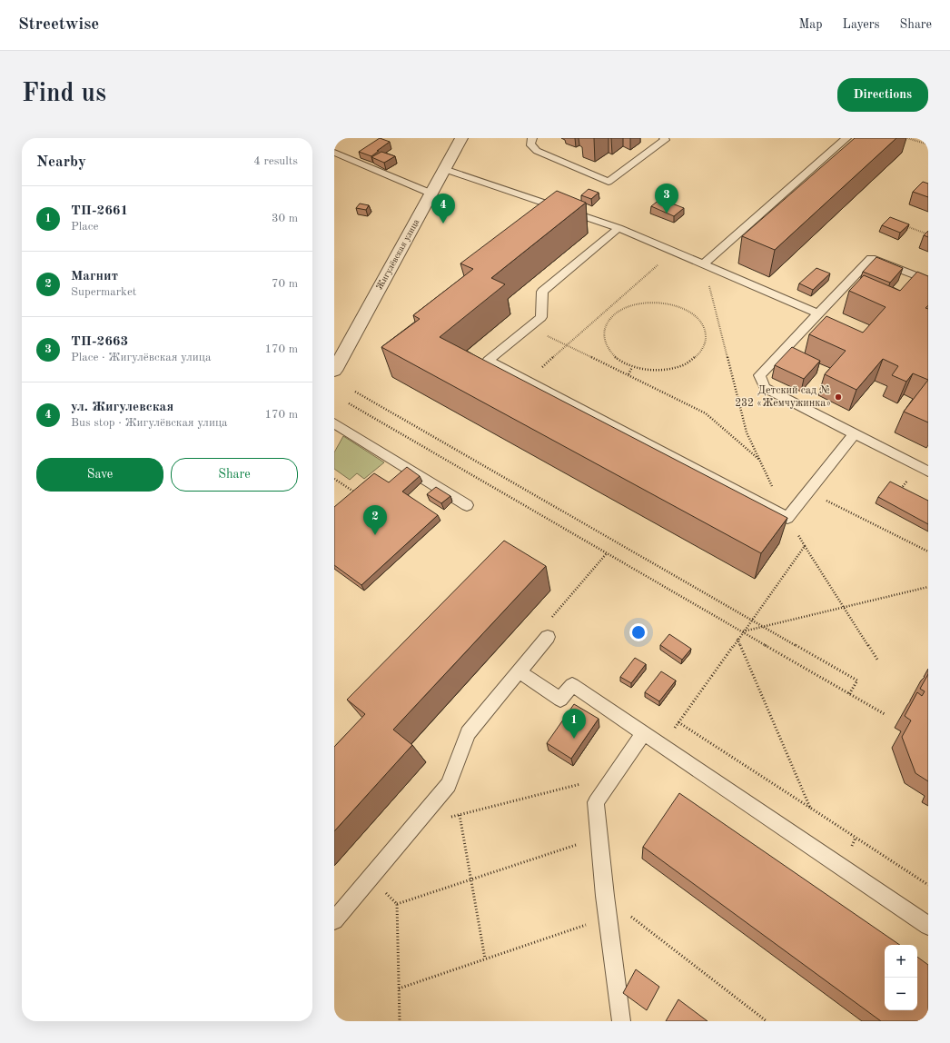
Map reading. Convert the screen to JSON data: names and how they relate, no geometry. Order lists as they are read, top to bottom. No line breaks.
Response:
{"streets":{"street":["Жигулёвская улица"]},"places":["Детский сад № 232 «Жемчужинка»"],"page":{"header":"Streetwise","nav":["Map","Layers","Share"],"buttons":["Directions",["Save","Share"]],"title":"Find us","heading":["Nearby","4 results"],"pins":["3","4","2","1"],"list":[{"mark":"1","name":"ТП-2661","note":"Place","value":"30 m"},{"mark":"2","name":"Магнит","note":"Supermarket","value":"70 m"},{"mark":"3","name":"ТП-2663","note":"Place · Жигулёвская улица","value":"170 m"},{"mark":"4","name":"ул. Жигулевская","note":"Bus stop · Жигулёвская улица","value":"170 m"}],"map_buttons":["+","−"]}}
